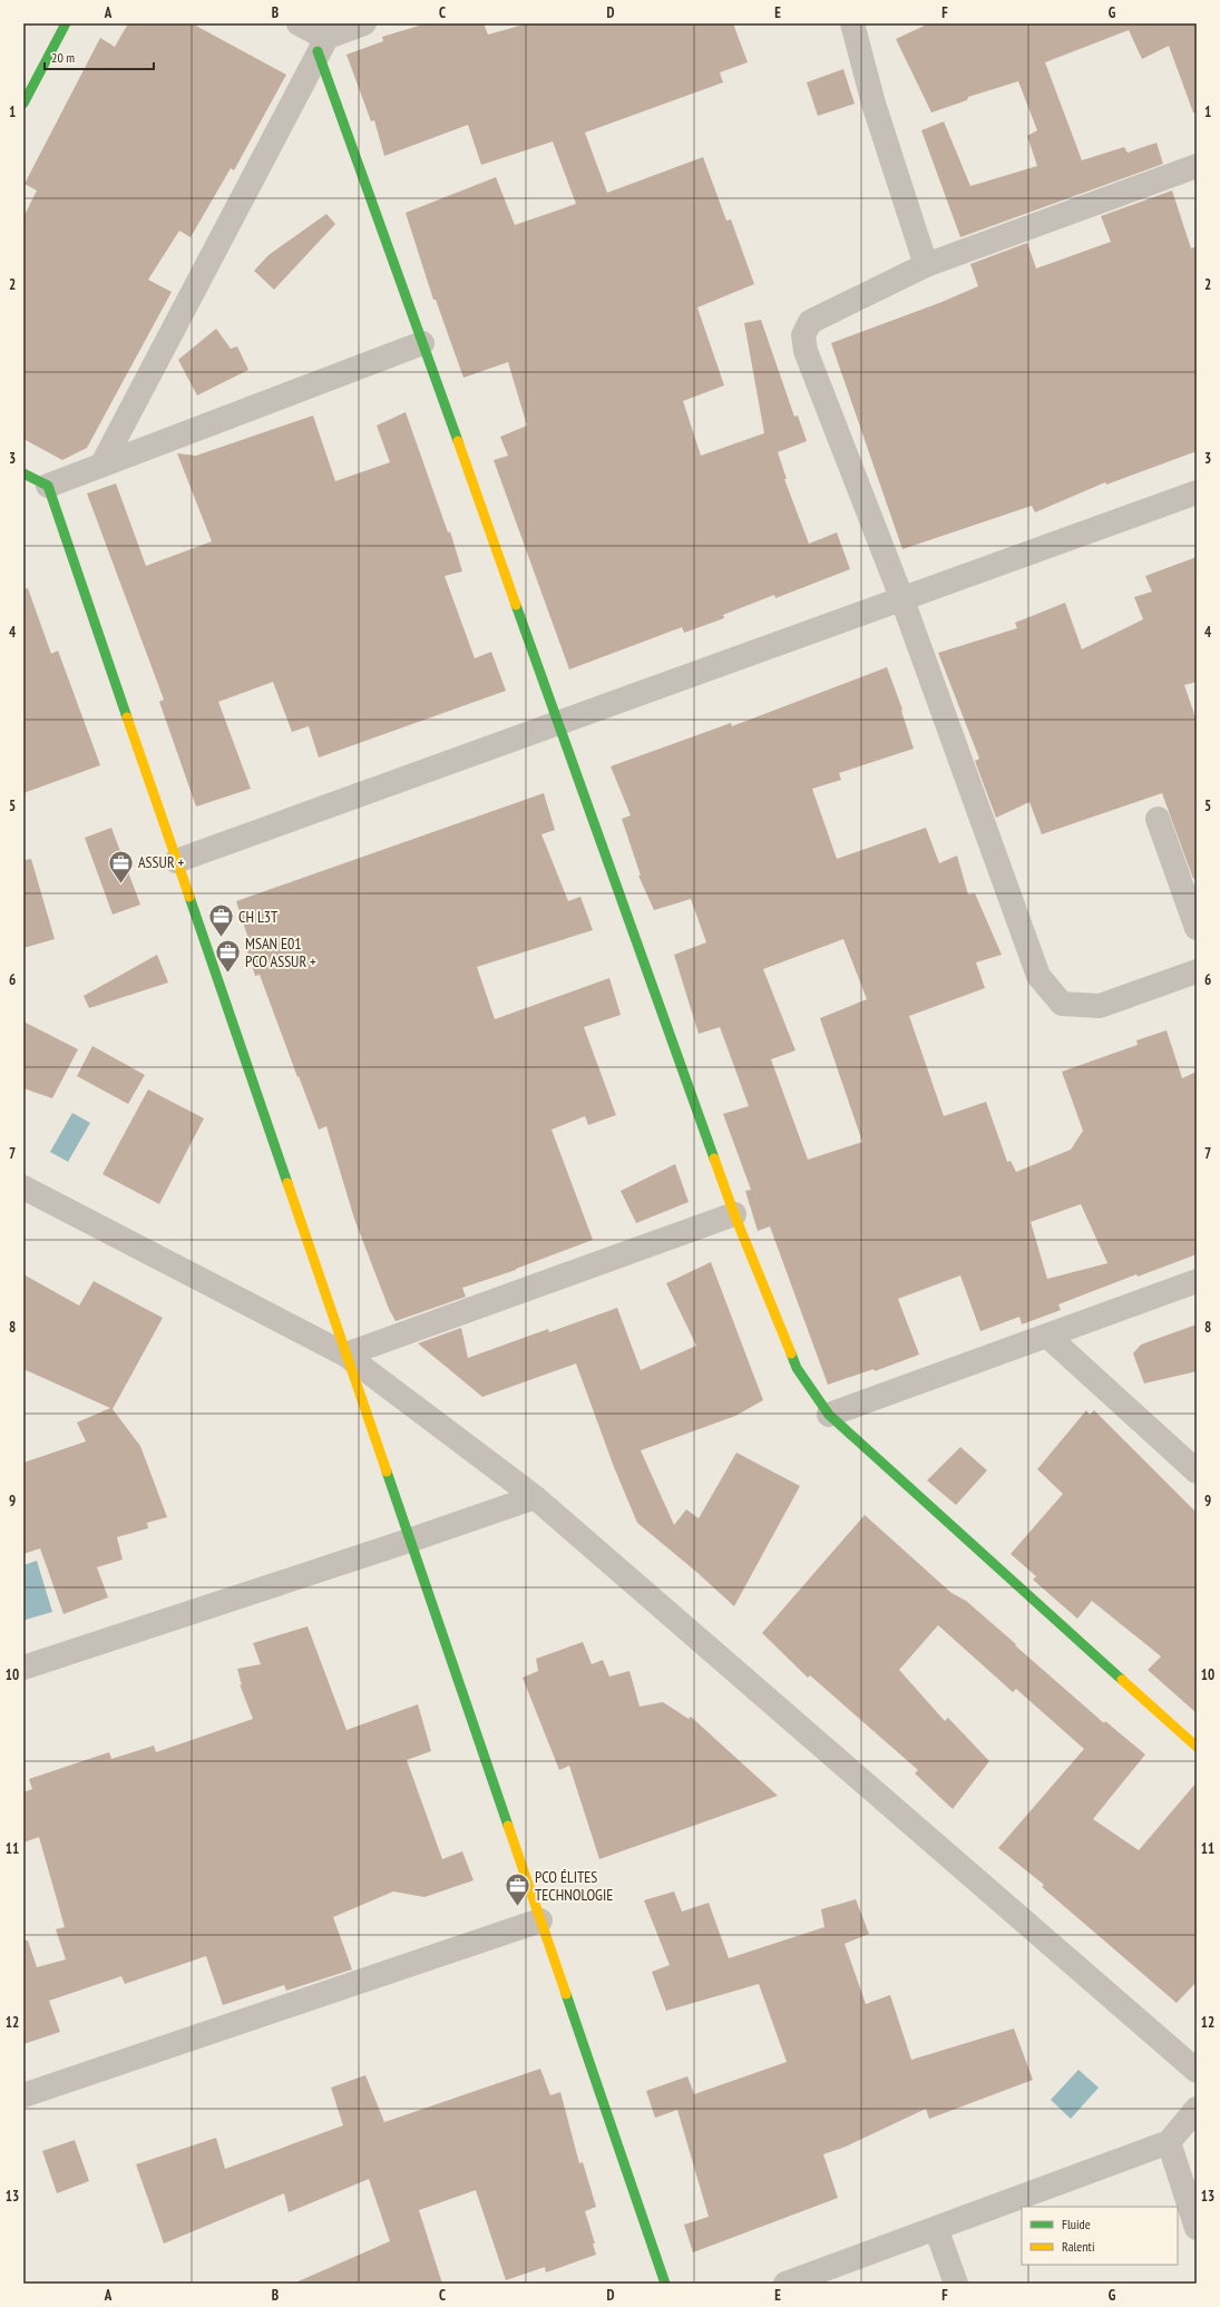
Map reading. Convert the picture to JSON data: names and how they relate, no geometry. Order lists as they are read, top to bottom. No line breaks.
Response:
{"places":{"office":["ASSUR +","CH L3T","MSAN E01 PCO ASSUR +","PCO ÉLITES TECHNOLOGIE"]},"legend":["Fluide","Ralenti"],"scale_bar":"20 m","grid":{"columns":["A","B","C","D","E","F","G"],"rows":["1","2","3","4","5","6","7","8","9","10","11","12","13"]}}
